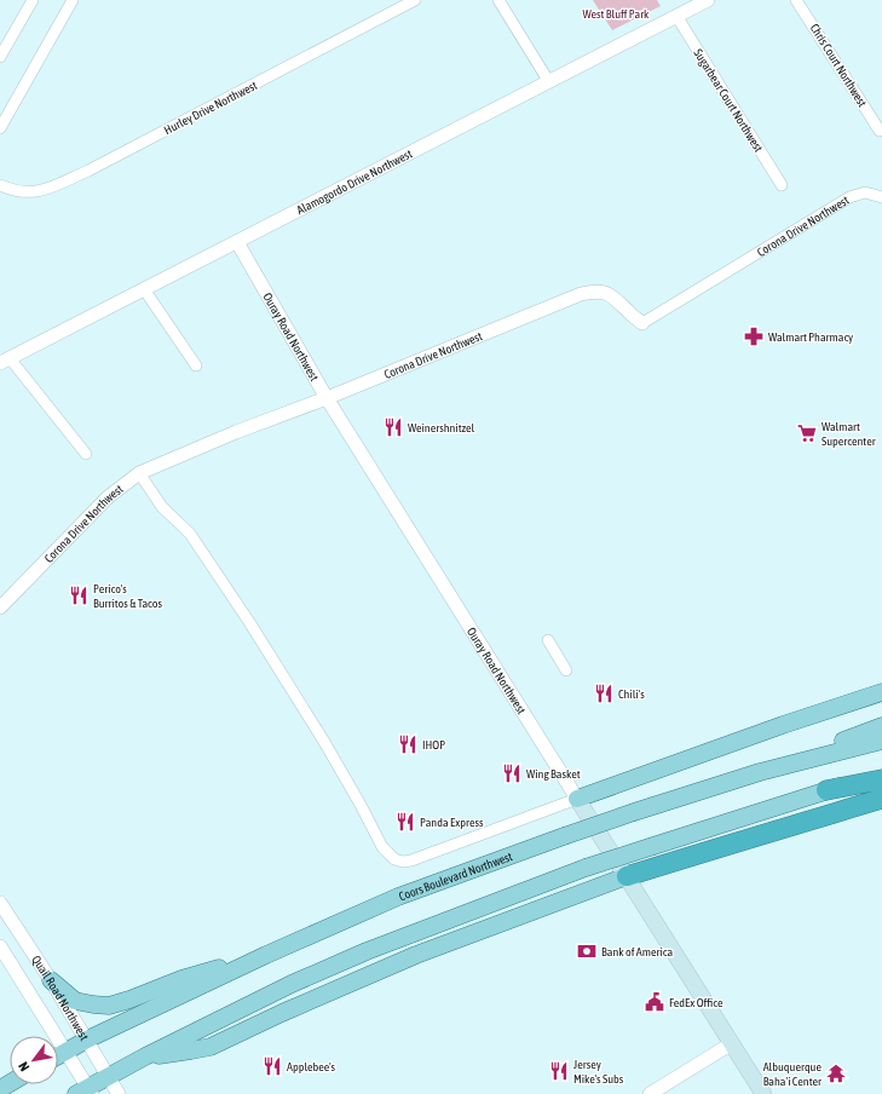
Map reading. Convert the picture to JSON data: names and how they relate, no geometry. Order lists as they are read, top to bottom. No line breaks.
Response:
{"streets":{"main road":["Ouray Road Northwest","Coors Boulevard Northwest"],"street":["Chris Court Northwest","Sugarbear Court Northwest","Hurley Drive Northwest","Alamogordo Drive Northwest","Corona Drive Northwest","Quail Road Northwest"]},"crossings":[["Sugarbear Court Northwest","Alamogordo Drive Northwest"],["Alamogordo Drive Northwest","Ouray Road Northwest"],["Corona Drive Northwest","Ouray Road Northwest"],["Coors Boulevard Northwest","Quail Road Northwest"]],"parks":["West Bluff Park"],"places":{"pharmacy":["Walmart Pharmacy"],"restaurant":["Weinershnitzel","Perico's Burritos & Tacos","Chili's","IHOP","Wing Basket","Panda Express","Applebee's","Jersey Mike's Subs"],"supermarket":["Walmart Supercenter"],"bank":["Bank of America"],"public building":["FedEx Office"],"temple":["Albuquerque Baha'i Center"]},"north":"bottom left"}
